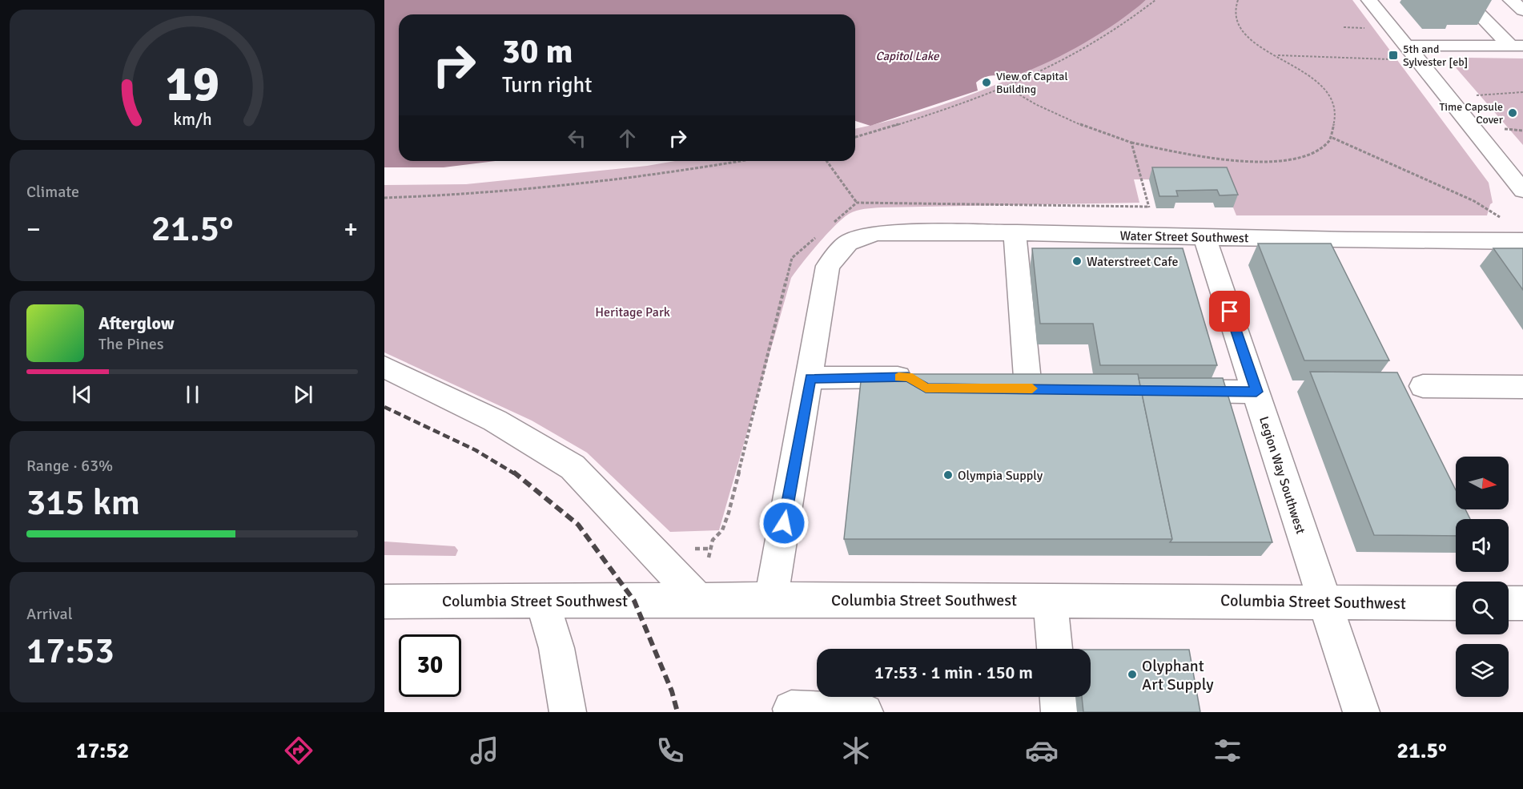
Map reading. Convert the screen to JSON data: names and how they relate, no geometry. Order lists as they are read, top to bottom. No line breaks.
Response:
{"streets":{"street":["Water Street Southwest","Legion Way Southwest","Columbia Street Southwest"]},"crossings":[["Water Street Southwest","Legion Way Southwest"],["Legion Way Southwest","Columbia Street Southwest"]],"water":["Capitol Lake"],"parks":["Heritage Park"],"places":{"transit":["5th and Sylvester [eb]"],"other":["View of Capital Building","Time Capsule Cover","Waterstreet Cafe","Olympia Supply","Olyphant Art Supply"]},"north":"right","page":{"turn":["30 m","Turn right"],"tile":["Climate",["Range · 63%","315 km"],["Arrival","17:53"]],"heat":["−","21.5°","+"],"song":["Afterglow","The Pines"],"limit":"30","trip":"17:53 · 1 min · 150 m","tabs":["17:52","21.5°"],"gauge":["19","km/h"]}}
